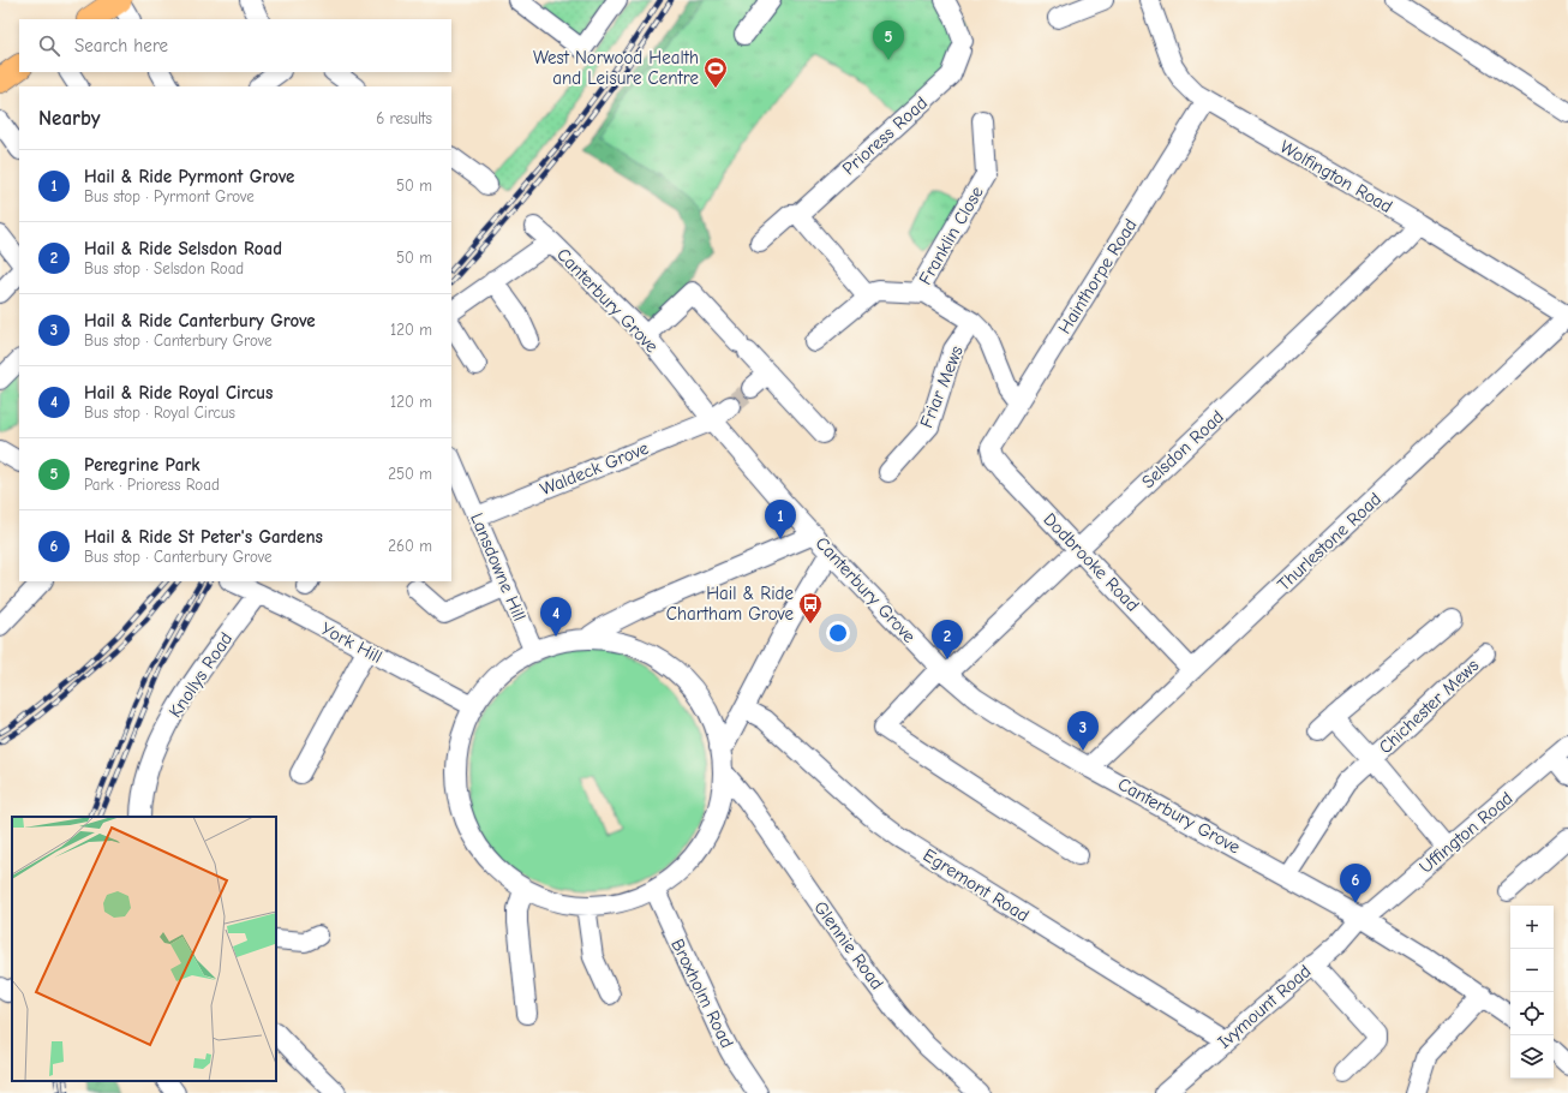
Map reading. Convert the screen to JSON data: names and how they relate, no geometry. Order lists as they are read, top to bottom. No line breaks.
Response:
{"streets":{"street":["Prioress Road","Wolfington Road","Franklin Close","Hainthorpe Road","Canterbury Grove","Friar Mews","Selsdon Road","Waldeck Grove","Thurlestone Road","Dodbrooke Road","Lansdowne Hill","York Hill","Knollys Road","Chichester Mews","Uffington Road","Egremont Road","Glennie Road","Broxholm Road","Ivymount Road"]},"crossings":[["Wolfington Road","Hainthorpe Road"],["Wolfington Road","Selsdon Road"],["Wolfington Road","Thurlestone Road"],["Hainthorpe Road","Dodbrooke Road"],["Canterbury Grove","Selsdon Road"],["Canterbury Grove","Waldeck Grove"],["Canterbury Grove","Thurlestone Road"],["Canterbury Grove","Chichester Mews"],["Canterbury Grove","Uffington Road"],["Canterbury Grove","Ivymount Road"],["Selsdon Road","Dodbrooke Road"],["Waldeck Grove","Lansdowne Hill"],["Thurlestone Road","Dodbrooke Road"],["York Hill","Knollys Road"],["Chichester Mews","Uffington Road"],["Uffington Road","Ivymount Road"],["Egremont Road","Ivymount Road"]],"places":{"sports":["West Norwood Health and Leisure Centre"],"bus stop":["Hail & Ride Chartham Grove"]},"page":{"search":"Search here","pins":["5","1","4","2","3","6"],"heading":["Nearby","6 results"],"list":[{"mark":"1","name":"Hail & Ride Pyrmont Grove","note":"Bus stop · Pyrmont Grove","value":"50 m"},{"mark":"2","name":"Hail & Ride Selsdon Road","note":"Bus stop · Selsdon Road","value":"50 m"},{"mark":"3","name":"Hail & Ride Canterbury Grove","note":"Bus stop · Canterbury Grove","value":"120 m"},{"mark":"4","name":"Hail & Ride Royal Circus","note":"Bus stop · Royal Circus","value":"120 m"},{"mark":"5","name":"Peregrine Park","note":"Park · Prioress Road","value":"250 m"},{"mark":"6","name":"Hail & Ride St Peter's Gardens","note":"Bus stop · Canterbury Grove","value":"260 m"}],"map_buttons":["+","−"]}}
